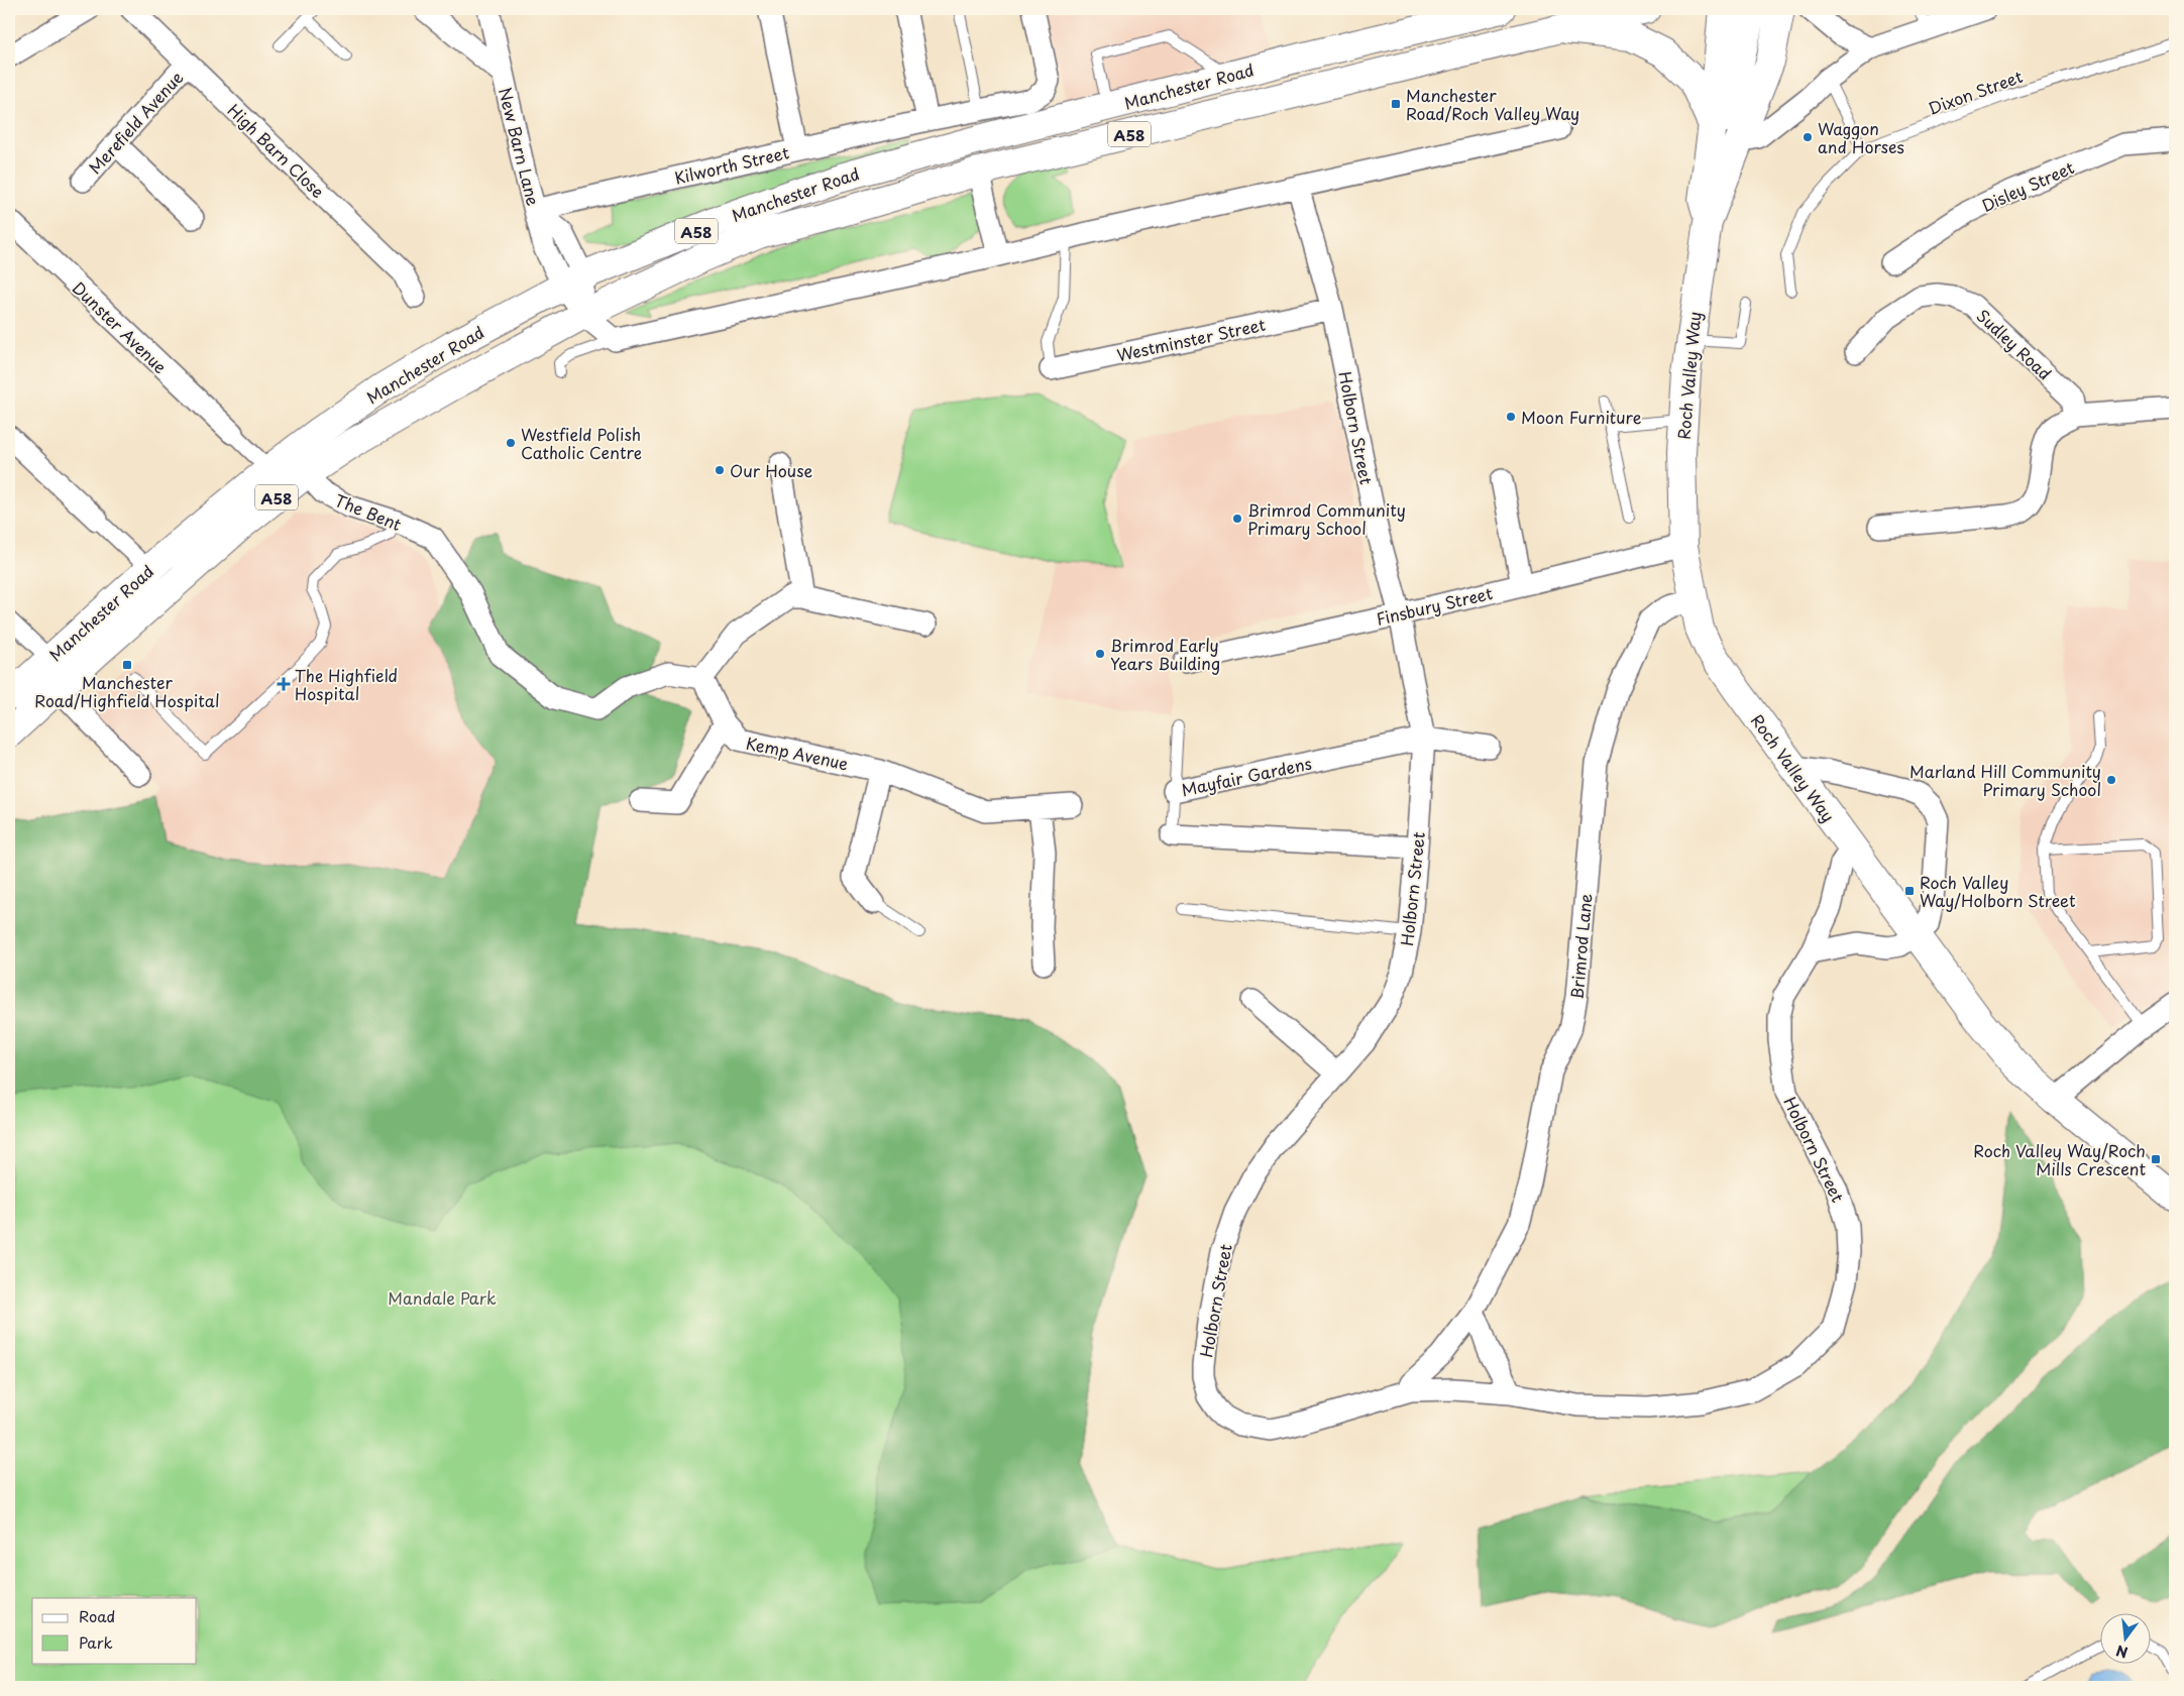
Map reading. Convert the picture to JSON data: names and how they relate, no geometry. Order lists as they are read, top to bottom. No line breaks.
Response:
{"streets":{"main road":["Manchester Road","A58","Roch Valley Way"],"street":["Merefield Avenue","New Barn Lane","High Barn Close","Kilworth Street","Disley Street","Dunster Avenue","Westminster Street","Sudley Road","Holborn Street","The Bent","Finsbury Street","Kemp Avenue","Mayfair Gardens","Brimrod Lane"],"lane":["Dixon Street"]},"crossings":[["Manchester Road","New Barn Lane"],["Manchester Road","The Bent"],["Merefield Avenue","High Barn Close"],["New Barn Lane","Kilworth Street"],["Westminster Street","Holborn Street"],["Roch Valley Way","Holborn Street"],["Roch Valley Way","Finsbury Street"],["Roch Valley Way","Brimrod Lane"],["Holborn Street","Finsbury Street"],["Holborn Street","Mayfair Gardens"],["Holborn Street","Brimrod Lane"],["The Bent","Kemp Avenue"]],"parks":["Mandale Park"],"places":{"transit":["Manchester Road/Roch Valley Way","Manchester Road/Highfield Hospital","Roch Valley Way/Holborn Street","Roch Valley Way/Roch Mills Crescent"],"other":["Waggon and Horses","Moon Furniture","Westfield Polish Catholic Centre","Our House","Brimrod Community Primary School","Brimrod Early Years Building","Marland Hill Community Primary School"],"health":["The Highfield Hospital"]},"legend":["Road","Park"],"north":"bottom"}
